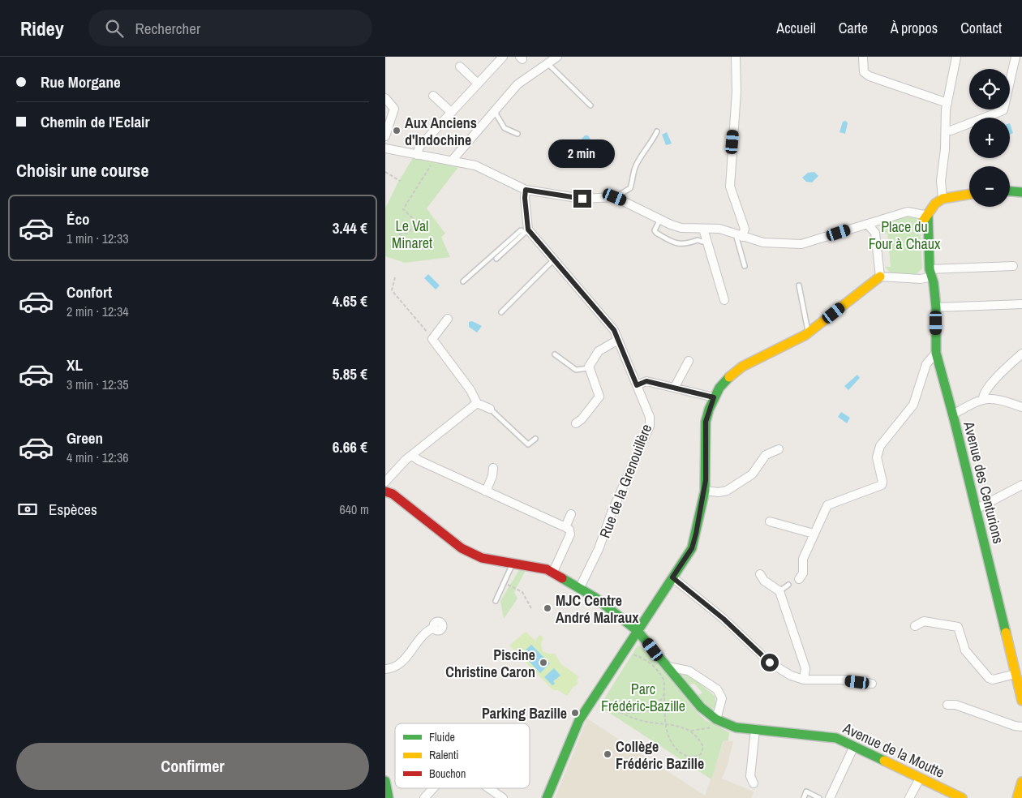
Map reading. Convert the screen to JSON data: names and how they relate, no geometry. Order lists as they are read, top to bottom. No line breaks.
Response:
{"streets":{"street":["Rue de la Grenouillère","Avenue des Centurions","Avenue de la Moutte"]},"crossings":[["Rue de la Grenouillère","Avenue de la Moutte"]],"parks":["Le Val Minaret","Place du Four à Chaux","Parc Frédéric-Bazille"],"places":["Aux Anciens d'Indochine","MJC Centre André Malraux","Piscine Christine Caron","Parking Bazille","Collège Frédéric Bazille"],"legend":["Fluide","Ralenti","Bouchon"],"page":{"header":"Ridey","search":"Rechercher","nav":["Accueil","Carte","À propos","Contact"],"banner":["Rue Morgane","Chemin de l'Eclair"],"map_buttons":["+","−"],"bubble":"2 min","heading":"Choisir une course","list":[{"name":"Éco","note":"1 min · 12:33","value":"3.44 €"},{"name":"Confort","note":"2 min · 12:34","value":"4.65 €"},{"name":"XL","note":"3 min · 12:35","value":"5.85 €"},{"name":"Green","note":"4 min · 12:36","value":"6.66 €"}],"pay":["Espèces","640 m"],"buttons":"Confirmer"}}
